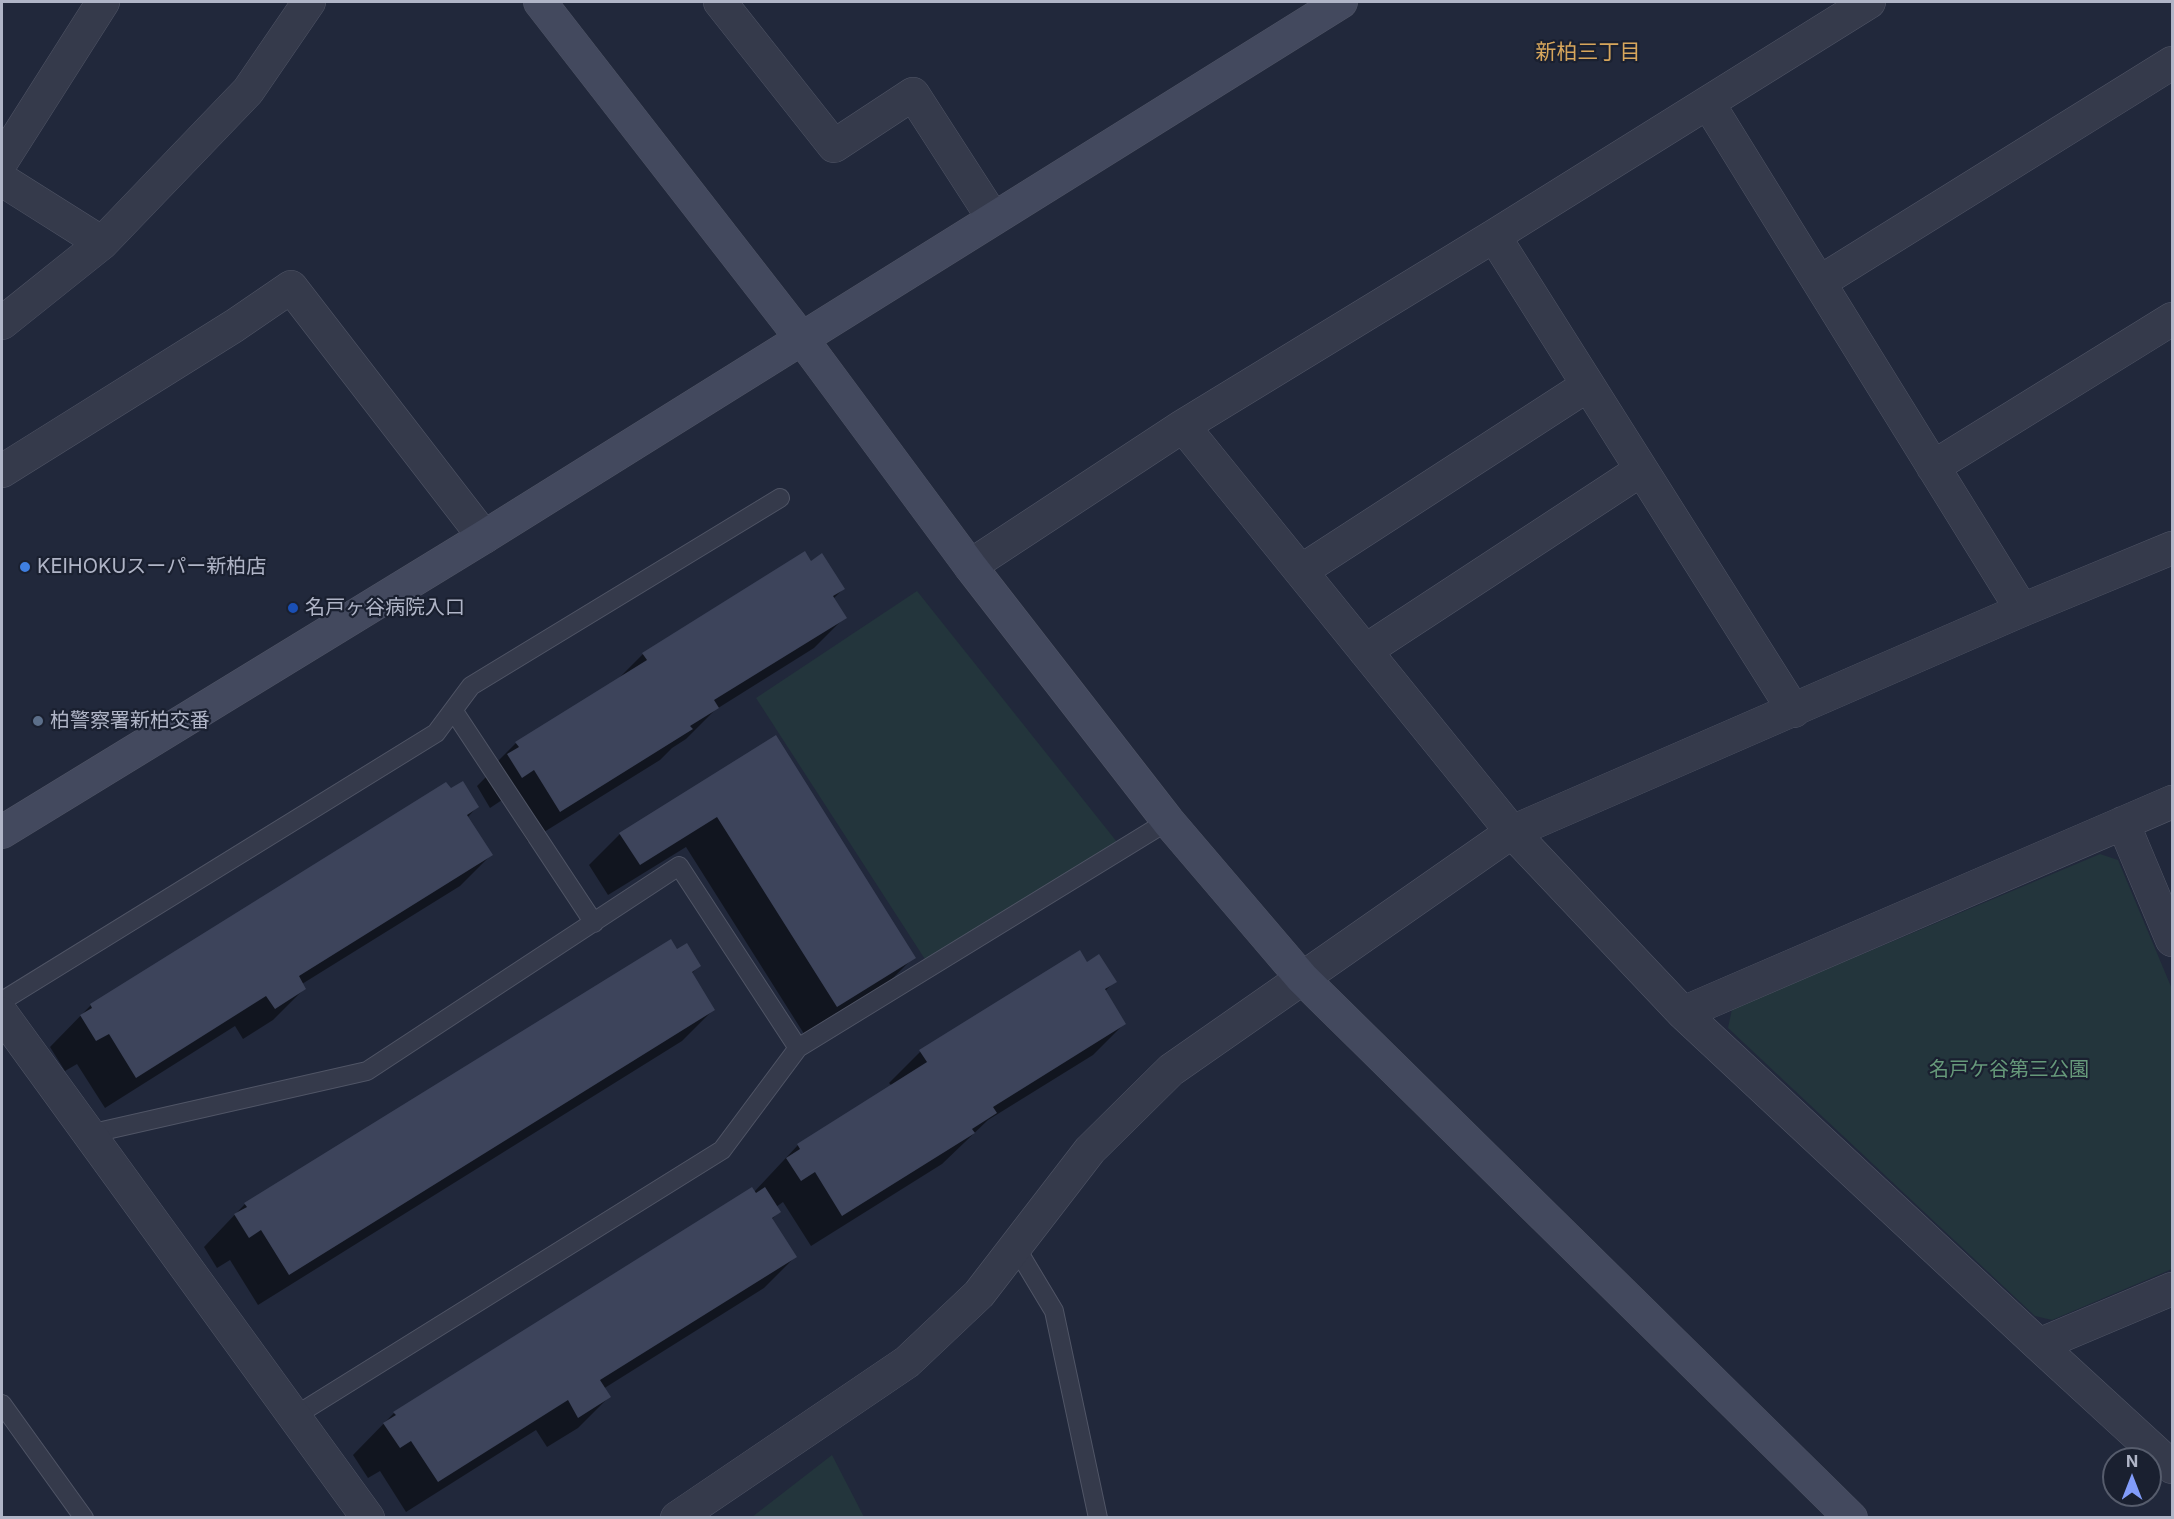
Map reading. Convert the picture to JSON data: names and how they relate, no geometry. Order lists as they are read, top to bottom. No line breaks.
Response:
{"districts":["新柏三丁目"],"parks":["名戸ケ谷第三公園"],"places":["KEIHOKUスーパー新柏店","名戸ヶ谷病院入口","柏警察署新柏交番"],"north":"top"}
